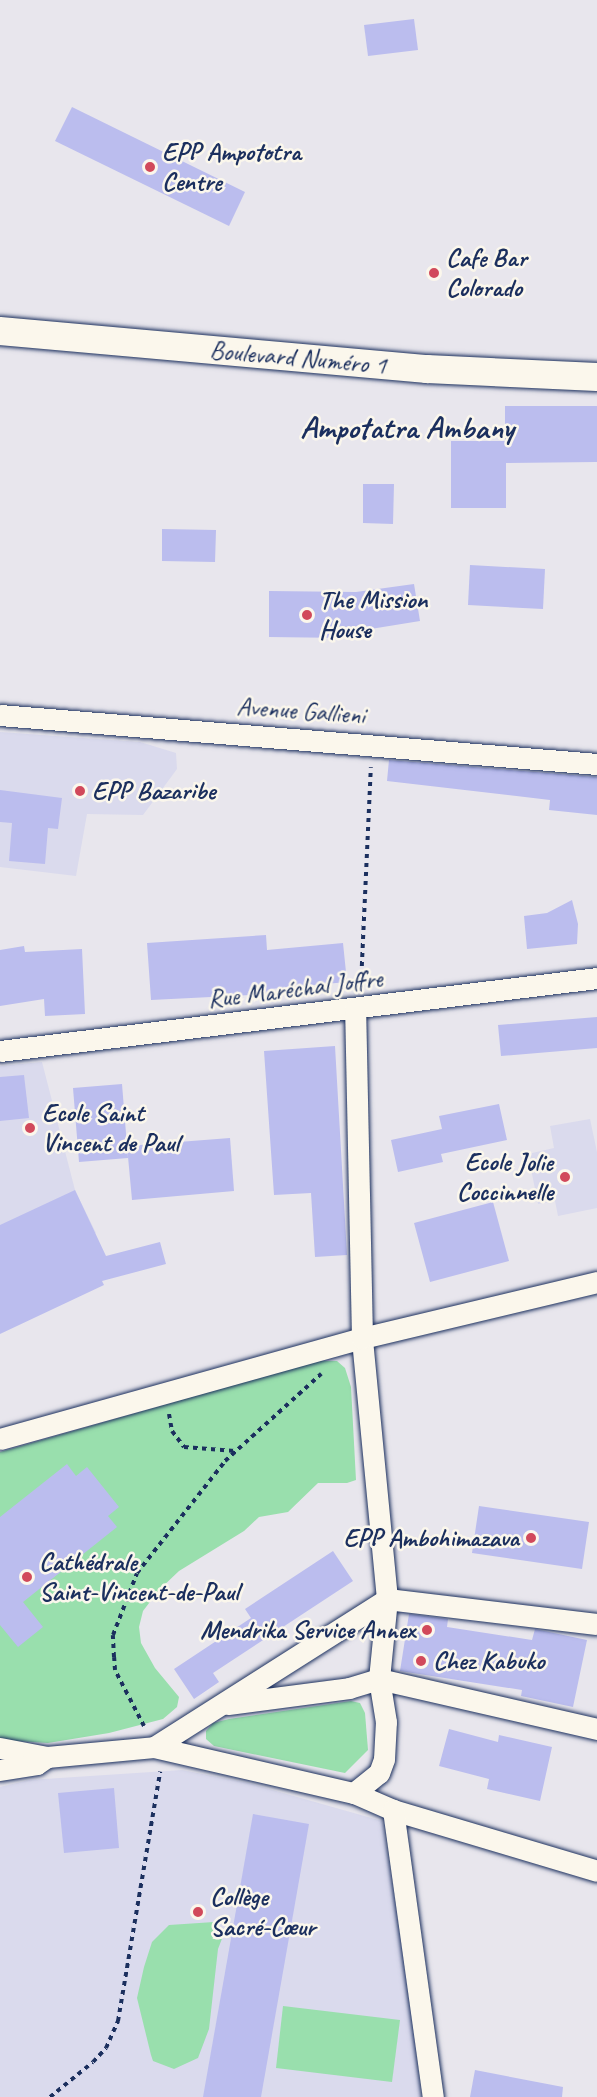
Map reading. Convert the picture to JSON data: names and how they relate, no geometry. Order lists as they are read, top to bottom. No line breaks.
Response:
{"streets":{"main road":["Boulevard Numéro 1"],"street":["Avenue Gallieni","Rue Maréchal Joffre"]},"districts":["Ampotatra Ambany"],"places":["EPP Ampototra Centre","Cafe Bar Colorado","The Mission House","EPP Bazaribe","Ecole Saint Vincent de Paul","Ecole Jolie Coccinnelle","EPP Ambohimazava","Cathédrale Saint-Vincent-de-Paul","Mendrika Service Annex","Chez Kabuko","Collège Sacré-Cœur"]}
